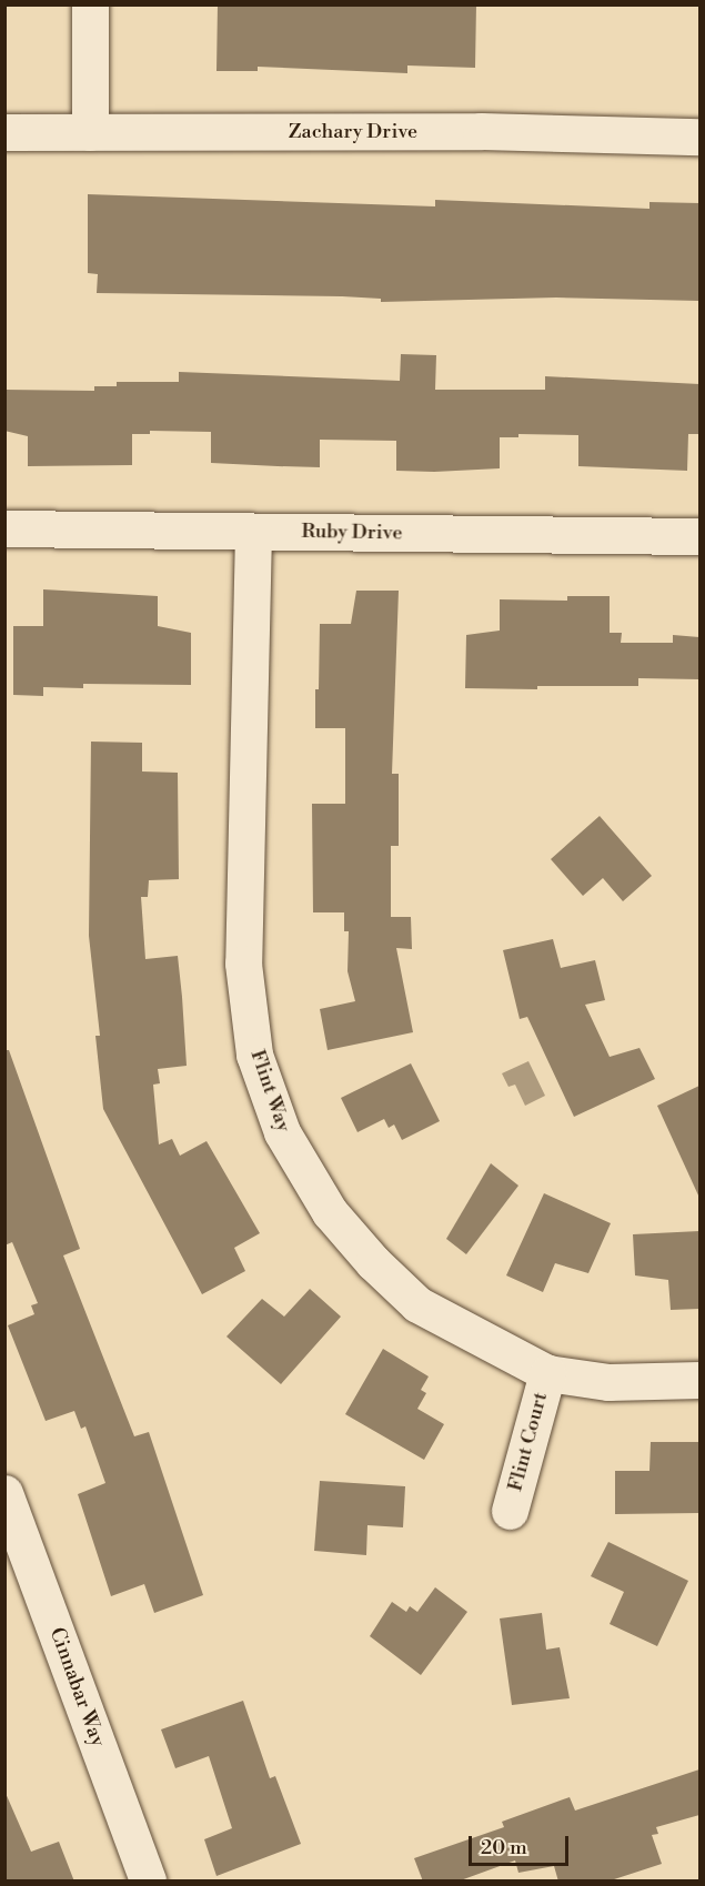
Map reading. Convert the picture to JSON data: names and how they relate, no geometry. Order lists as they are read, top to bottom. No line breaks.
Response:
{"streets":{"street":["Zachary Drive","Ruby Drive","Flint Way","Flint Court","Cinnabar Way"]},"crossings":[["Ruby Drive","Flint Way"],["Flint Way","Flint Court"]],"scale_bar":"20 m"}
